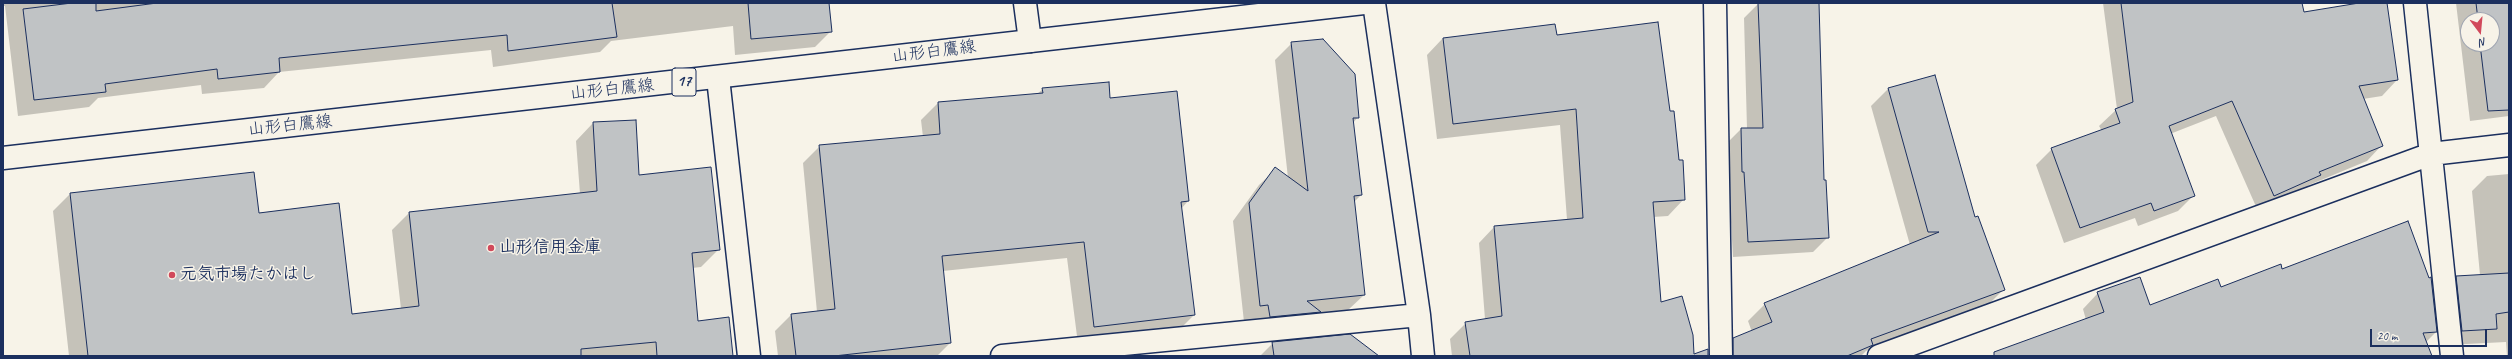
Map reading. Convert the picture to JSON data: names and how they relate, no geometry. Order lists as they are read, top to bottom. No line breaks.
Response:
{"streets":{"main road":["山形白鷹線","17"]},"places":["山形信用金庫","元気市場たかはし"],"scale_bar":"20 m","north":"bottom"}
